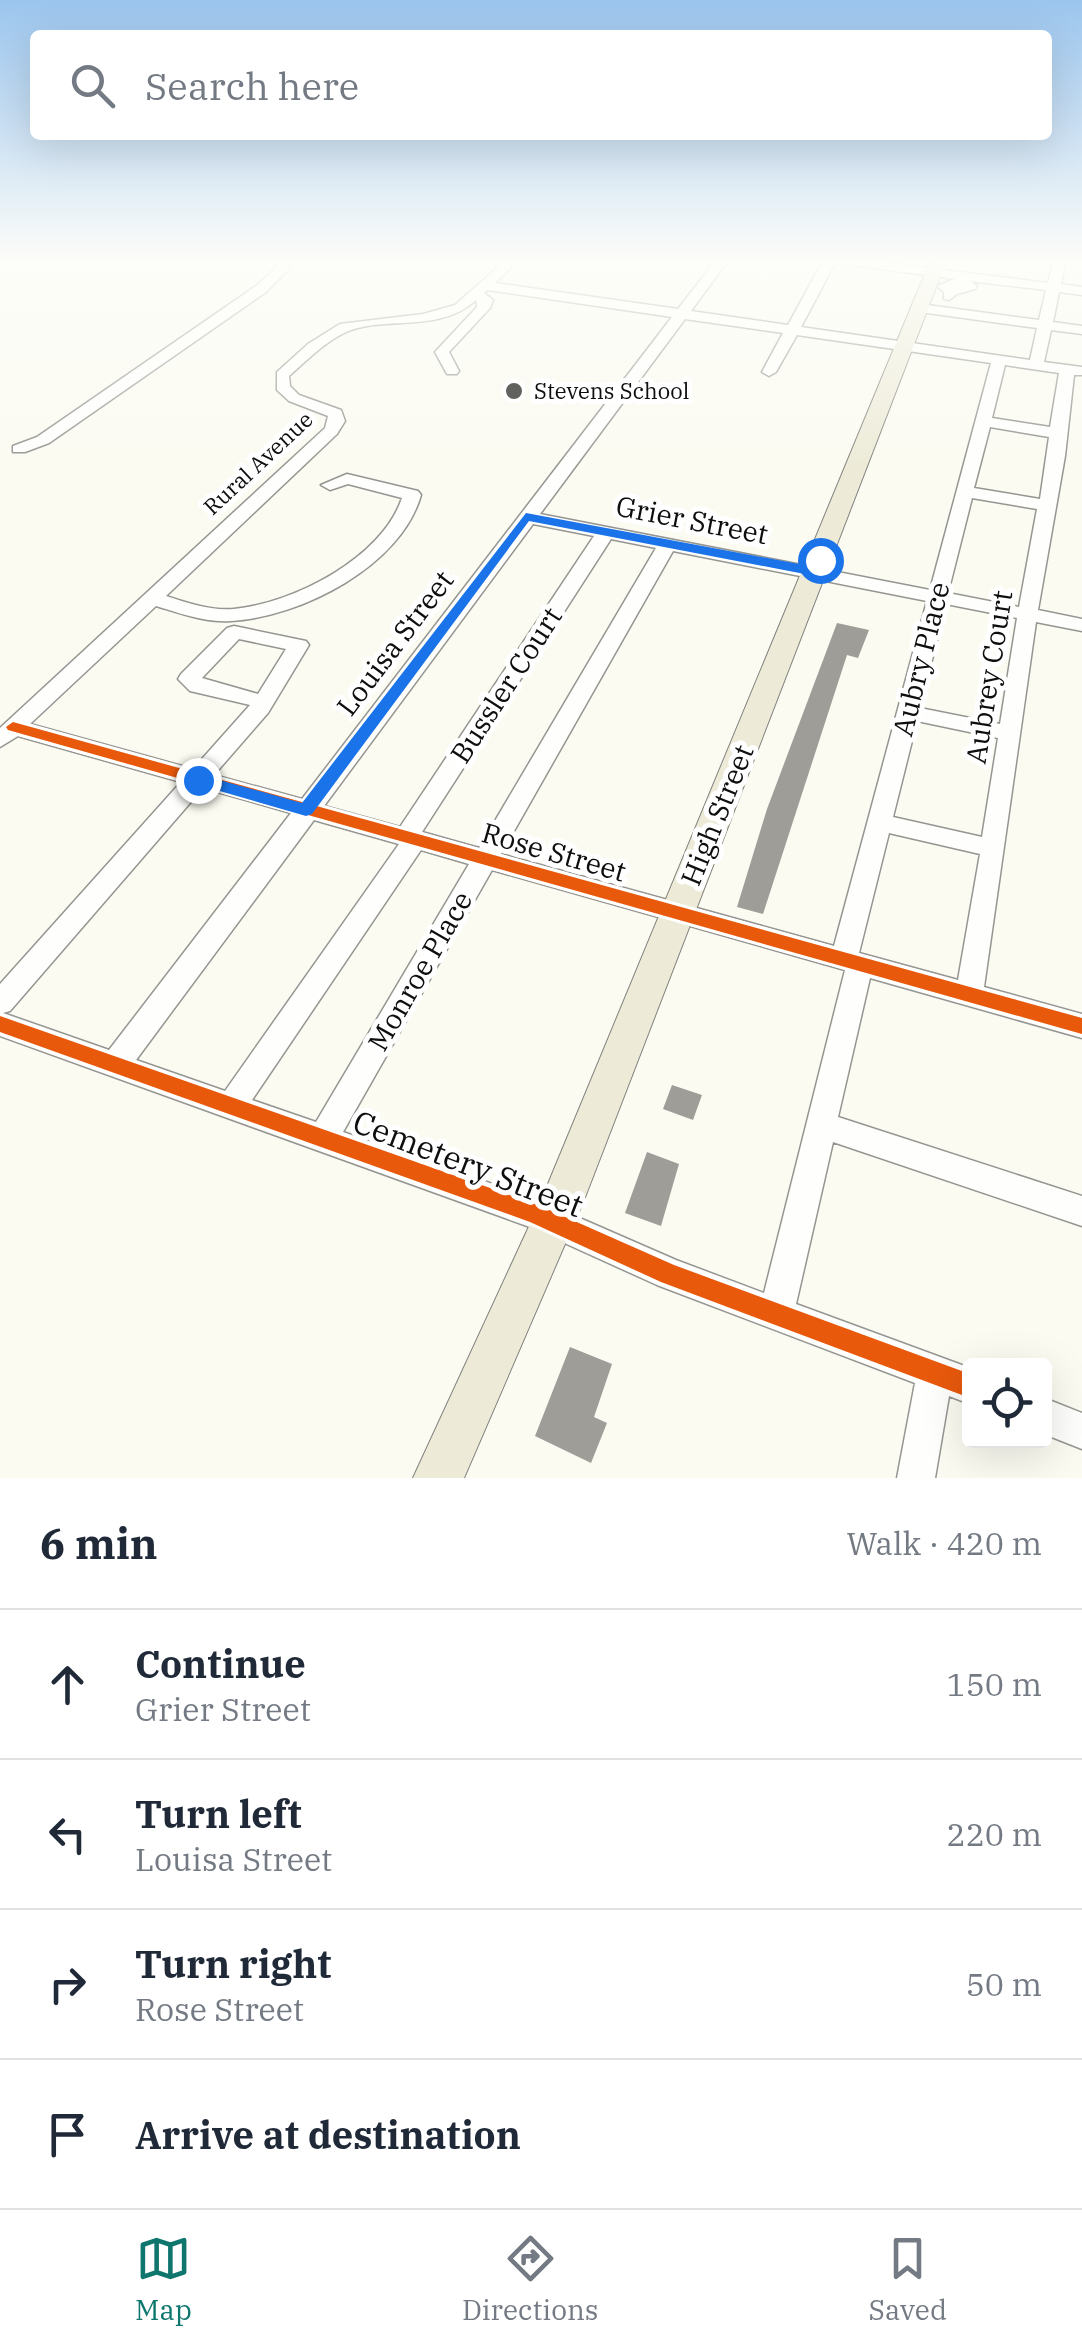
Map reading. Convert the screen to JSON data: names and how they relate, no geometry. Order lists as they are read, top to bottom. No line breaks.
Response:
{"streets":{"main road":["High Street"],"street":["Rural Avenue","Grier Street","Louisa Street","Aubry Place","Aubrey Court","Bussler Court","Rose Street","Monroe Place","Cemetery Street"]},"crossings":[["Rural Avenue","Rose Street"],["Grier Street","Louisa Street"],["Grier Street","Aubry Place"],["Grier Street","Aubrey Court"],["Grier Street","Bussler Court"],["Grier Street","High Street"],["Grier Street","Monroe Place"],["Louisa Street","Rose Street"],["Louisa Street","Cemetery Street"],["Aubry Place","Rose Street"],["Aubry Place","Cemetery Street"],["Aubrey Court","Rose Street"],["Bussler Court","Rose Street"],["Bussler Court","Cemetery Street"],["High Street","Rose Street"],["High Street","Cemetery Street"],["Rose Street","Monroe Place"],["Monroe Place","Cemetery Street"]],"places":["Stevens School"],"page":{"search":"Search here","heading":["6 min","Walk · 420 m"],"list":[["Continue","Grier Street","150 m"],["Turn left","Louisa Street","220 m"],["Turn right","Rose Street","50 m"],"Arrive at destination"],"nav":["Map","Directions","Saved"]}}
